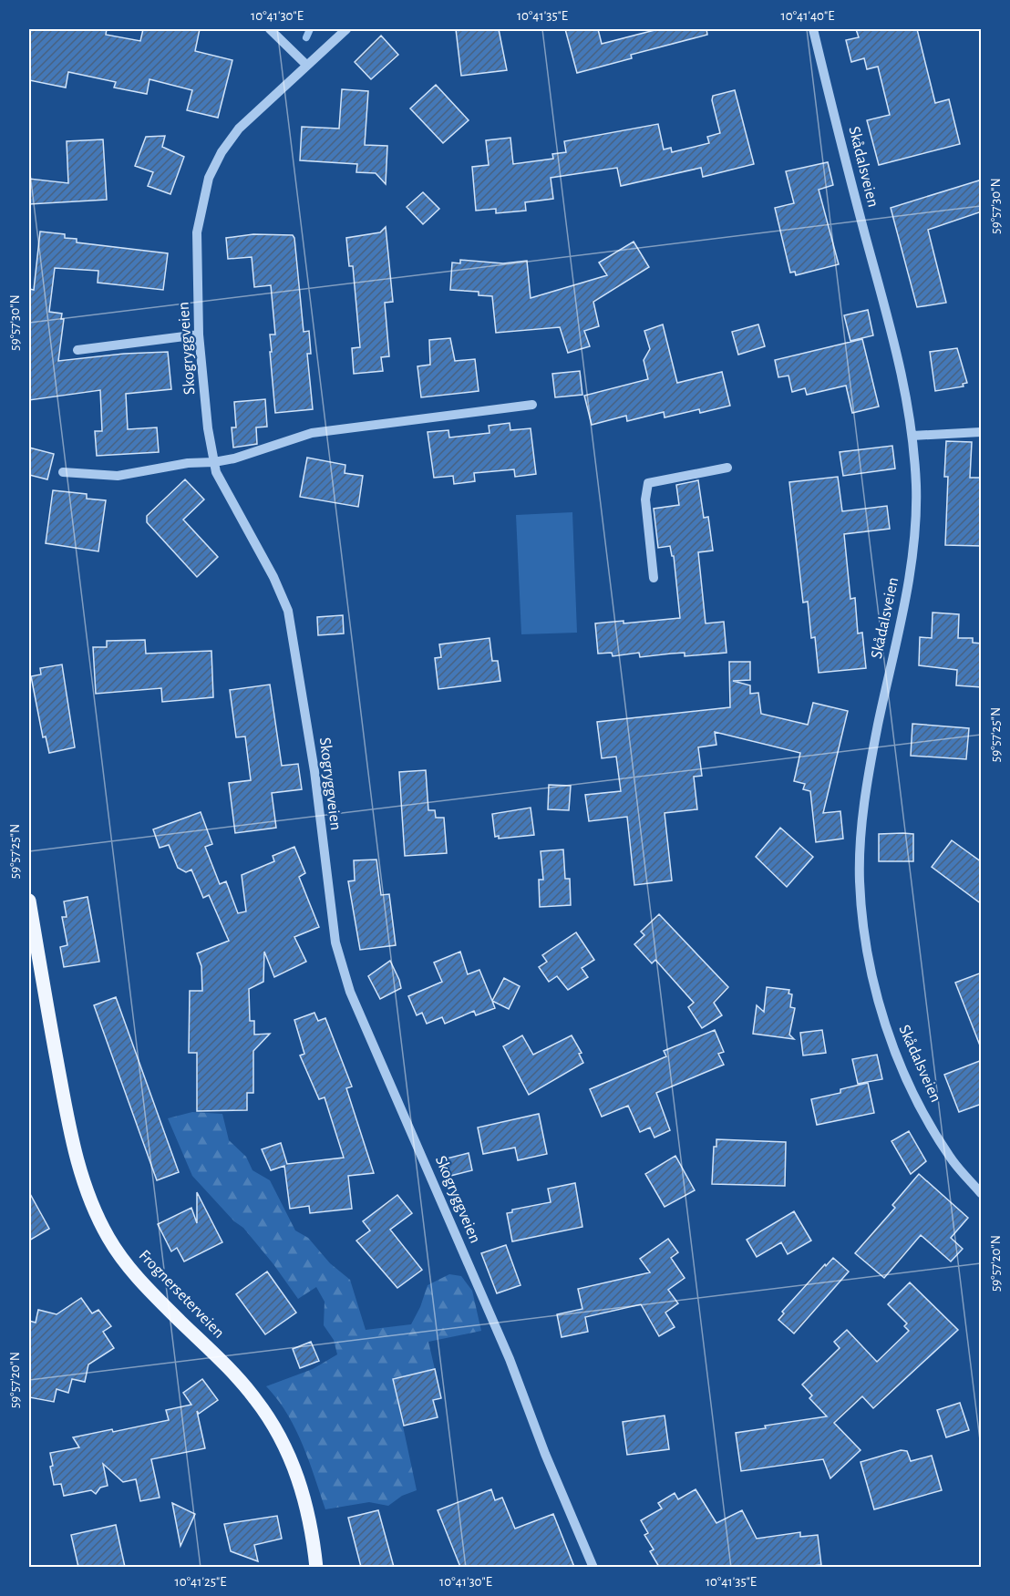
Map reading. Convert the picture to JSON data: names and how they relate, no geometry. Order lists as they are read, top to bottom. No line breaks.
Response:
{"streets":{"main road":["Frognerseterveien"],"street":["Skådalsveien","Skogryggveien"]},"coordinates":["10°41'30\"E","10°41'35\"E","10°41'40\"E","59°57'30\"N","59°57'25\"N","59°57'20\"N","10°41'25\"E"]}
